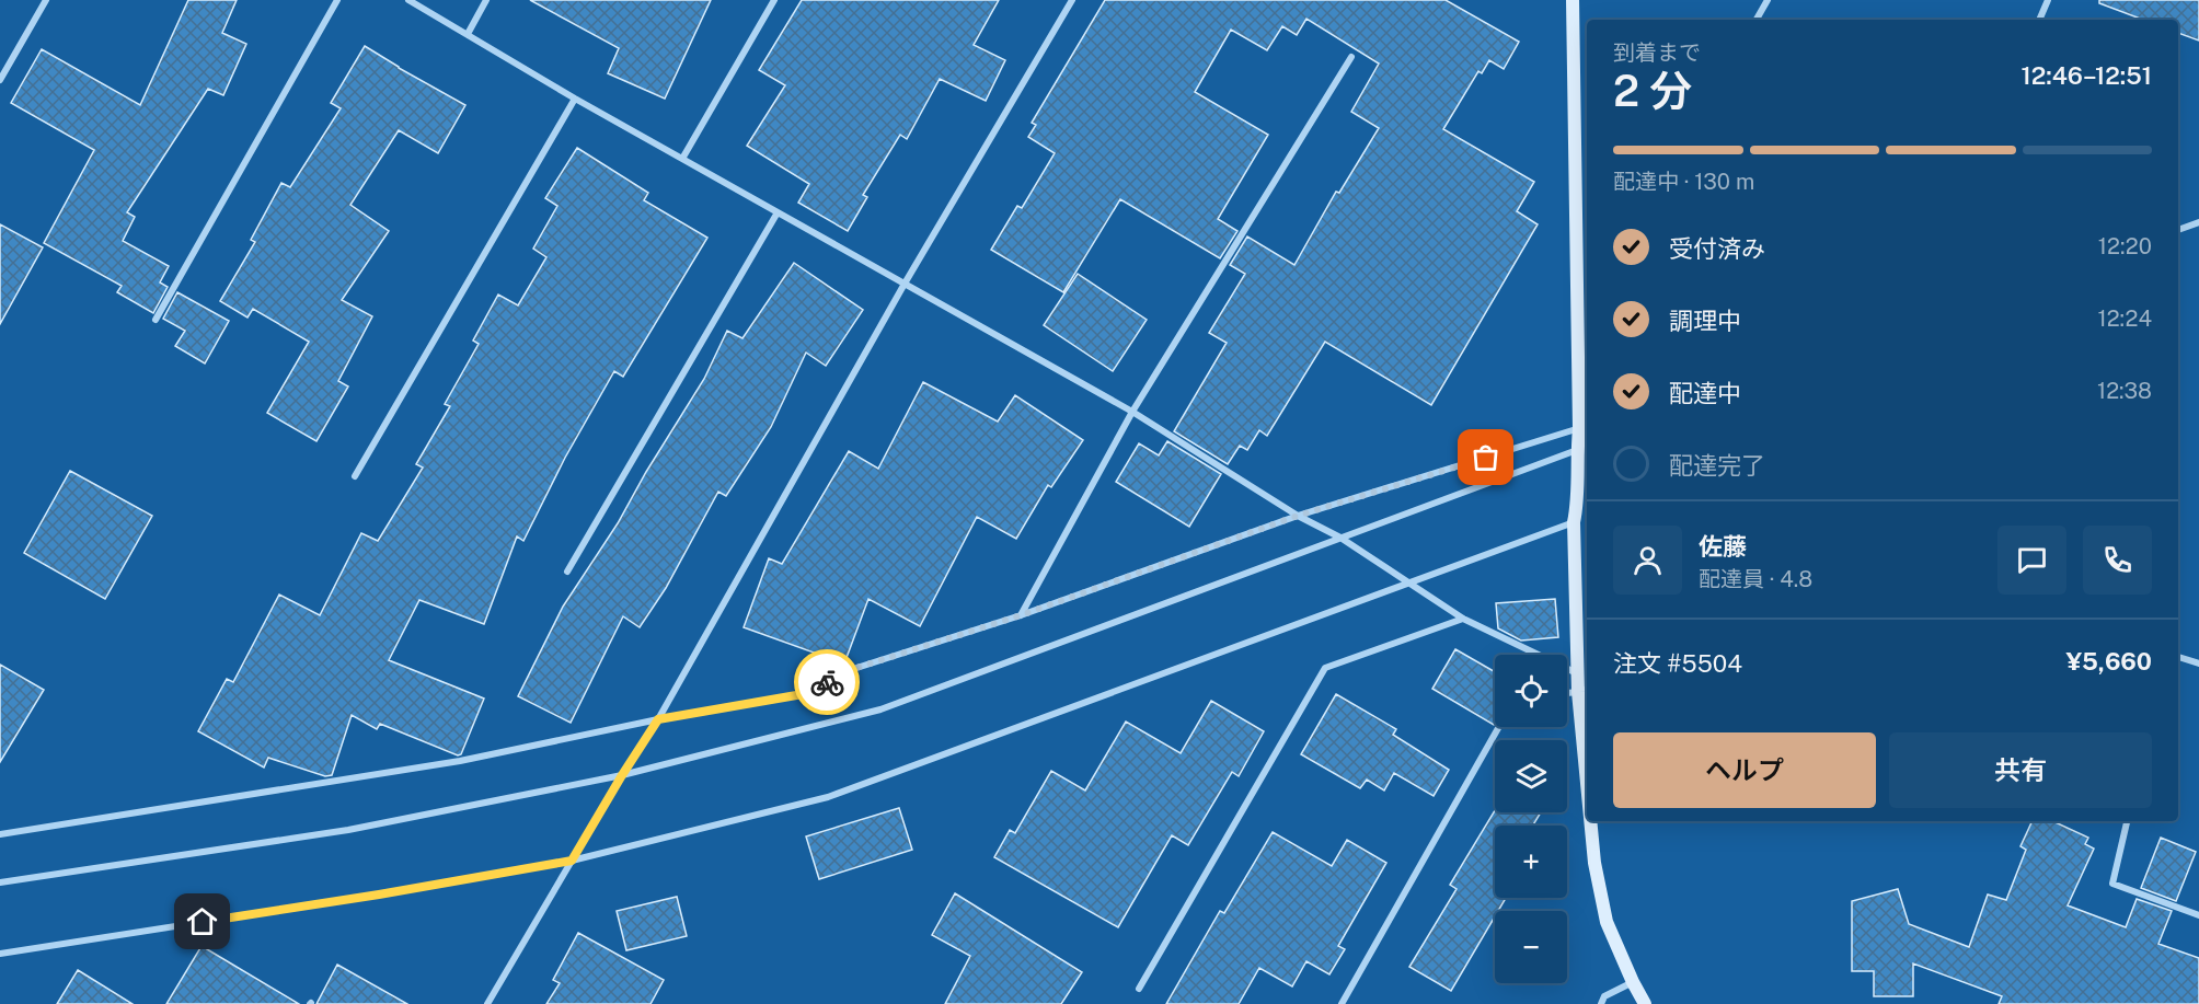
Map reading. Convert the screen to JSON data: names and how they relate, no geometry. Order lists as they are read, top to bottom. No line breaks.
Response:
{"page":{"heading":["2 分","到着まで","12:46–12:51"],"panel":["佐藤","配達員 · 4.8","注文 #5504","¥5,660"],"bar":"配達中 · 130 m","list":[["受付済み","12:20"],["調理中","12:24"],["配達中","12:38"],"配達完了"],"map_buttons":["+","−"],"buttons":["ヘルプ","共有"]}}
